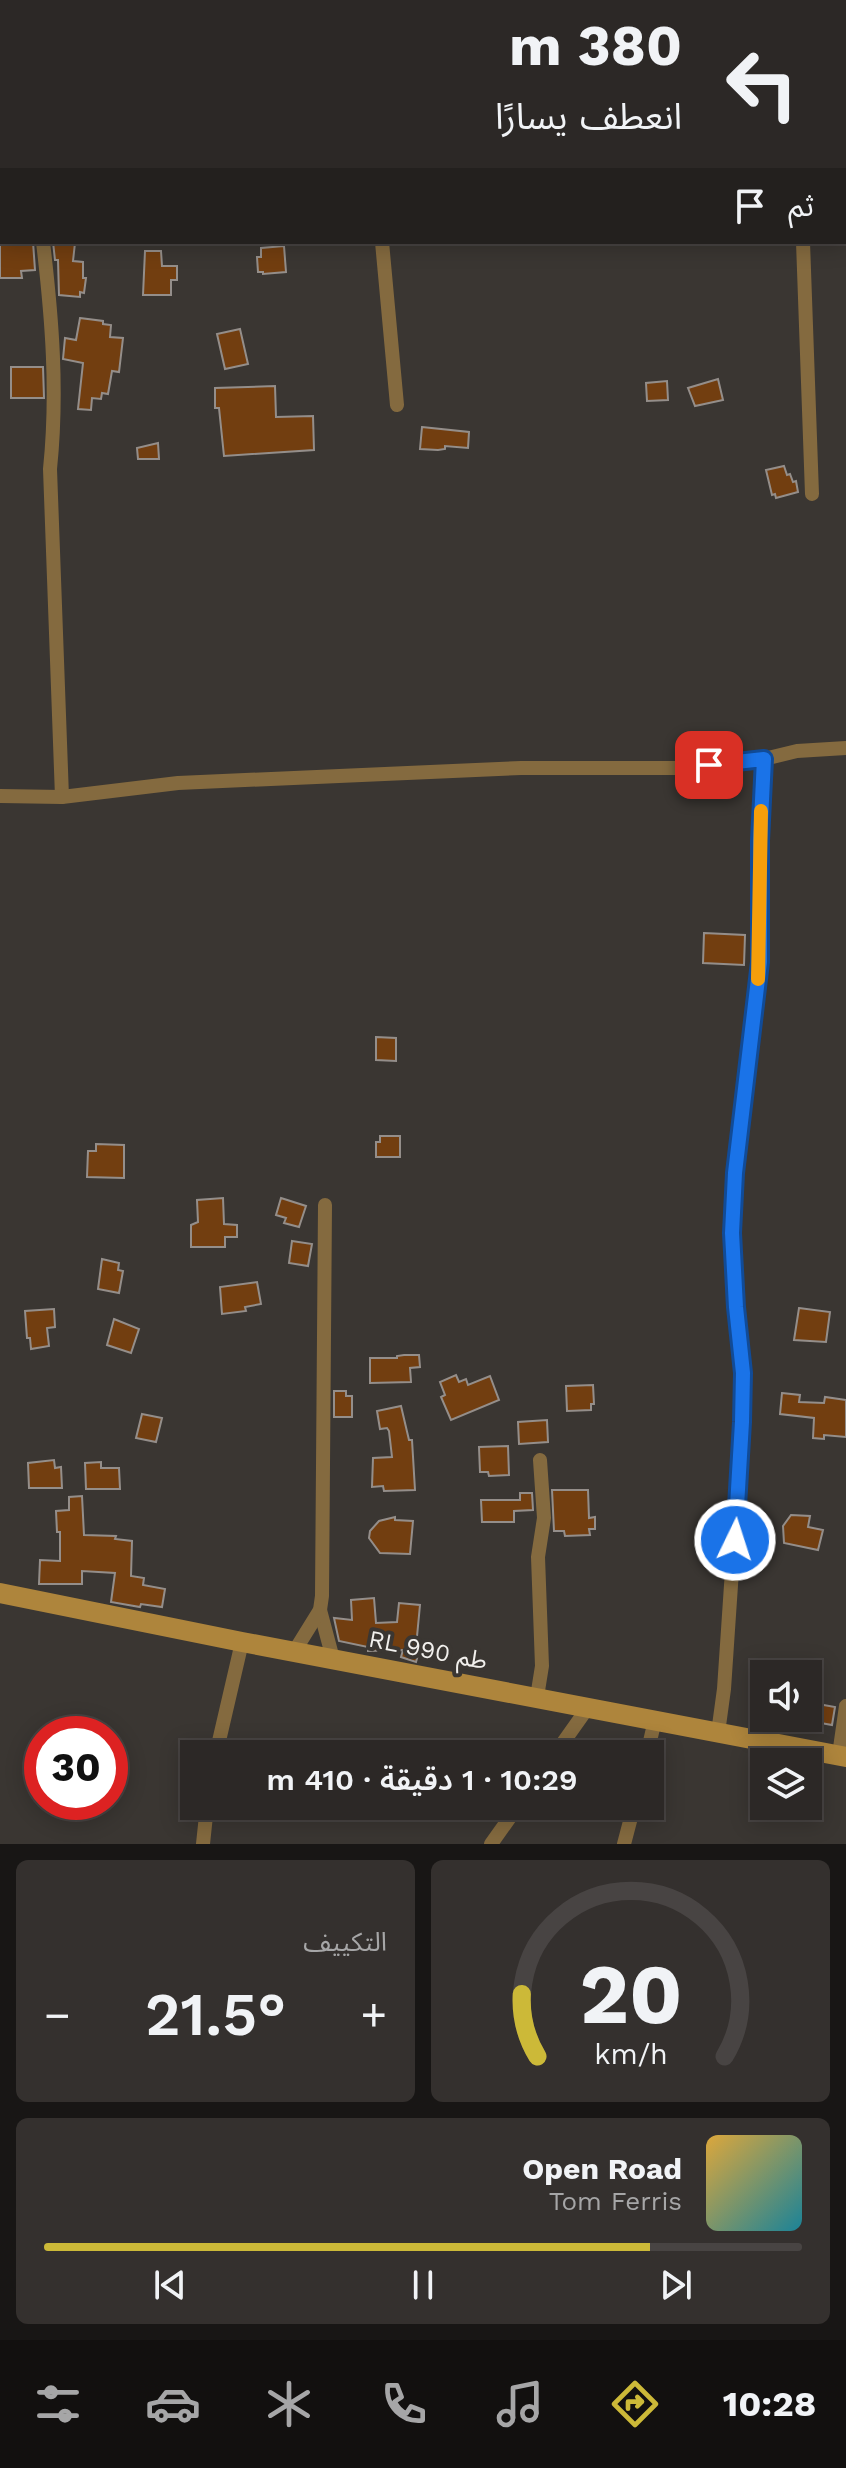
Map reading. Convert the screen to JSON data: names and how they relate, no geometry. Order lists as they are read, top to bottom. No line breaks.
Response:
{"streets":{"street":["RL طم 990"]},"page":{"turn":["380 m","انعطف يسارًا"],"then":"ثم","limit":"30","trip":"10:29 · 1 دقيقة · 410 m","tile":"التكييف","heat":["−","21.5°","+"],"song":["Open Road","Tom Ferris"],"tabs":"10:28","gauge":["20","km/h"]}}
